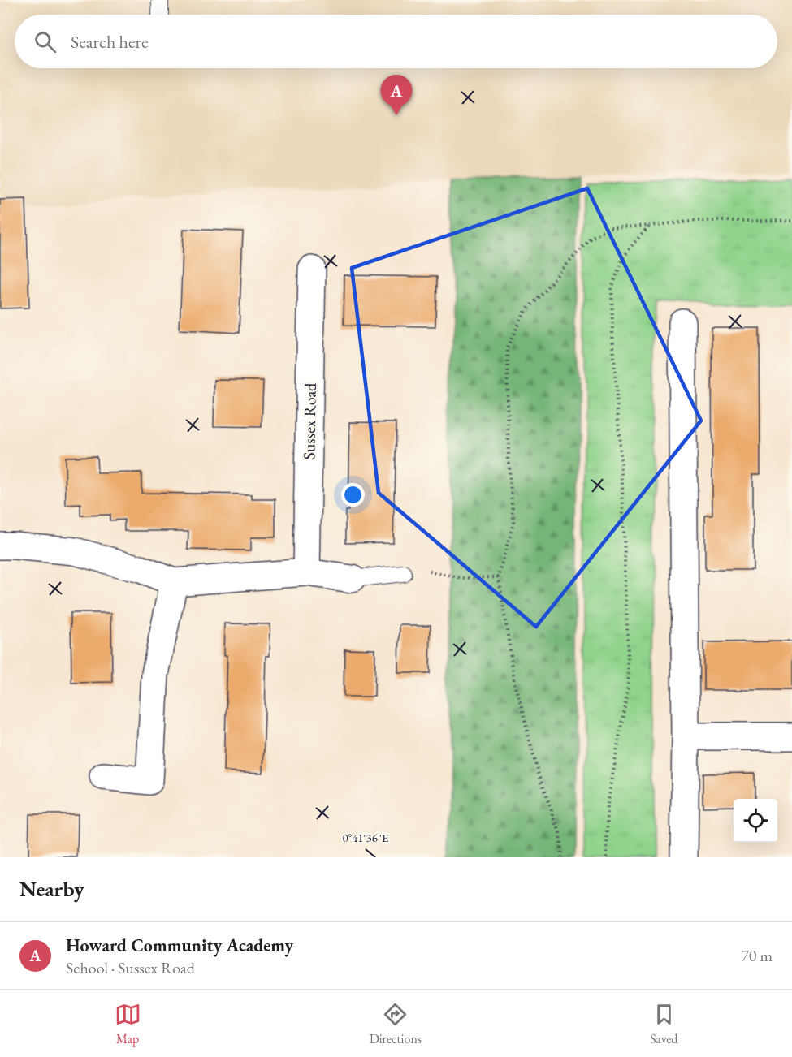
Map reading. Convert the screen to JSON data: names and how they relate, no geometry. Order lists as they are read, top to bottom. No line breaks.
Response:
{"streets":{"street":["Sussex Road"]},"page":{"search":"Search here","pins":"A","heading":"Nearby","list":[{"mark":"A","name":"Howard Community Academy","note":"School · Sussex Road","value":"70 m"}],"nav":["Map","Directions","Saved"]},"coordinates":["0°41'36\"E"]}
